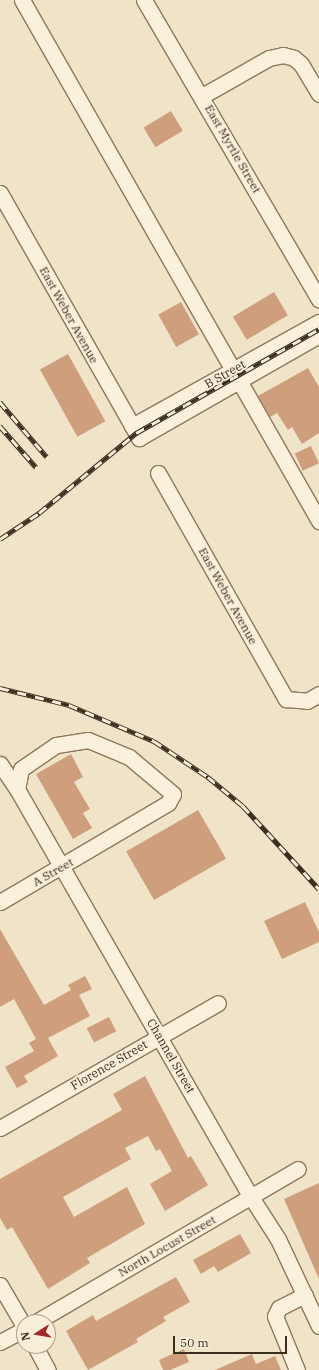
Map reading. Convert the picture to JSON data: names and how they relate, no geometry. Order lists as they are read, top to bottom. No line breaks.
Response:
{"streets":{"street":["East Myrtle Street","East Weber Avenue","B Street","A Street","Channel Street","Florence Street","North Locust Street"]},"crossings":[["East Weber Avenue","B Street"],["A Street","Channel Street"],["Channel Street","Florence Street"],["Channel Street","North Locust Street"]],"scale_bar":"50 m","north":"left"}
